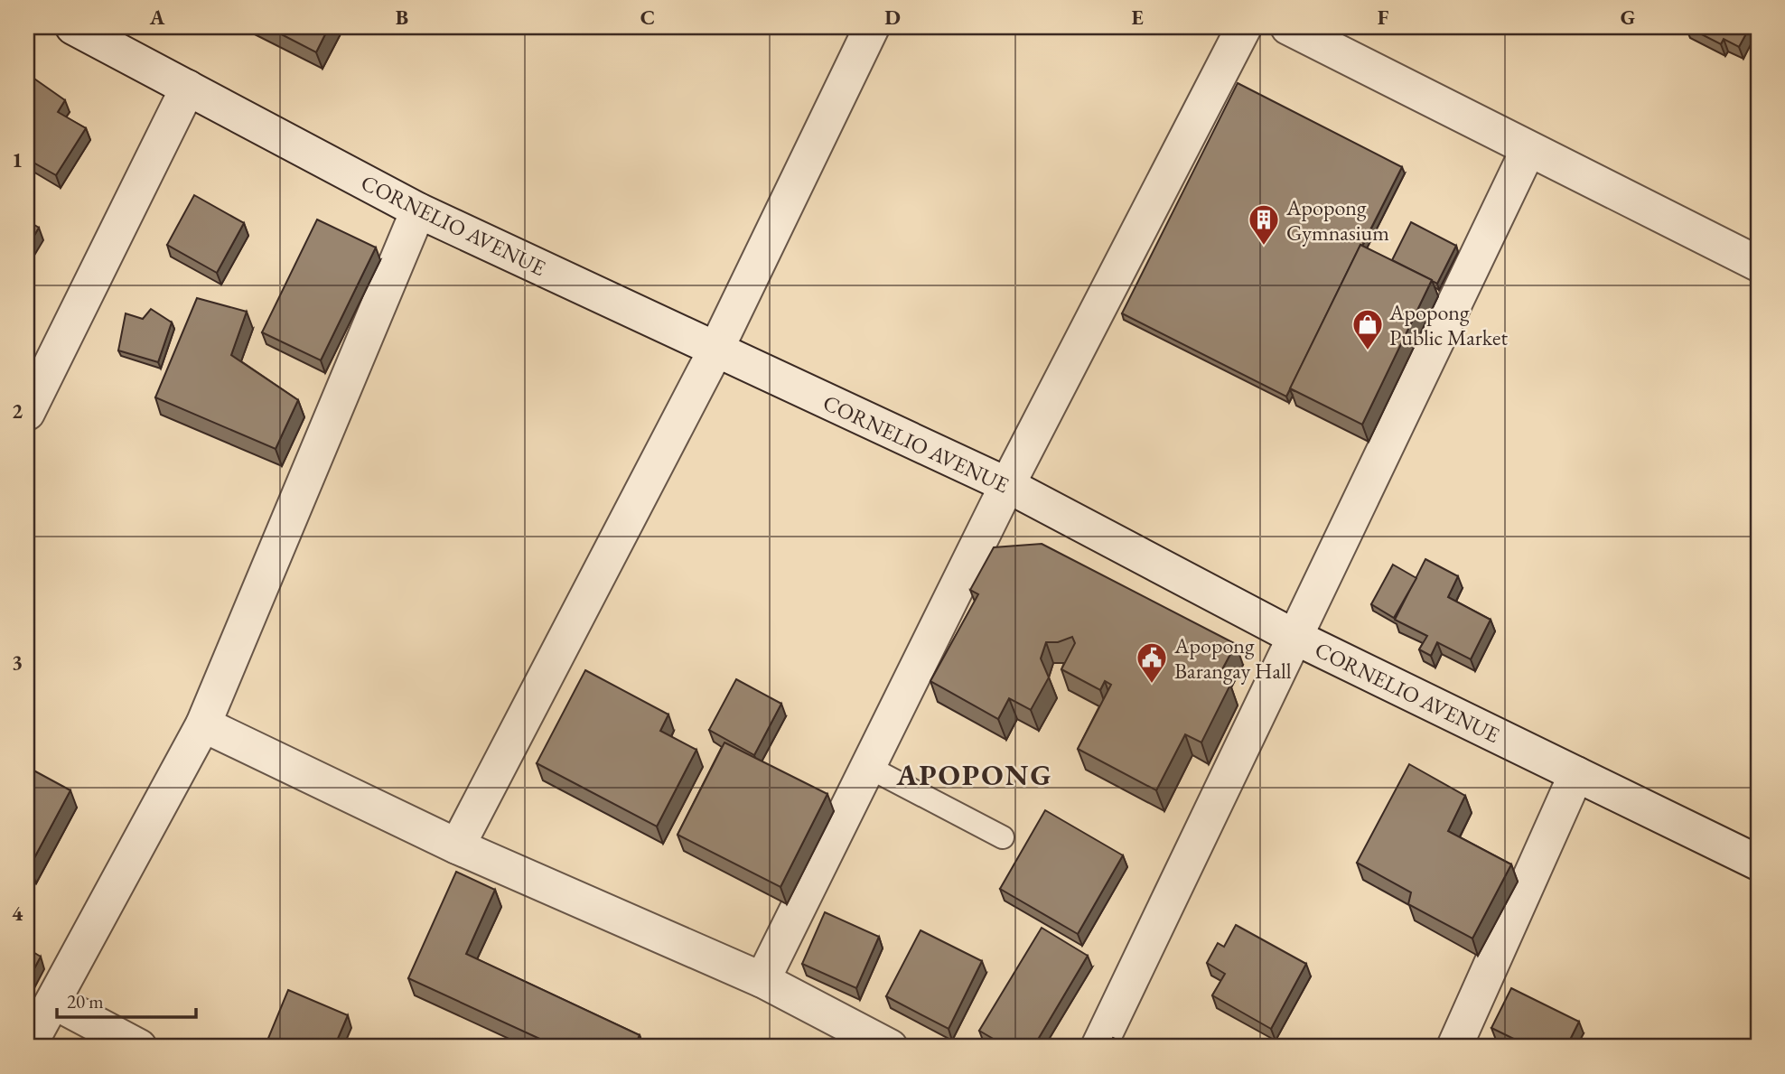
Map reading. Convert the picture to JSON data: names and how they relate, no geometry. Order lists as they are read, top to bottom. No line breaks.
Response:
{"streets":{"street":["CORNELIO AVENUE"]},"districts":["APOPONG"],"places":{"building":["Apopong Gymnasium"],"shop":["Apopong Public Market"],"public building":["Apopong Barangay Hall"]},"scale_bar":"20 m","grid":{"columns":["A","B","C","D","E","F","G"],"rows":["1","2","3","4"]}}
